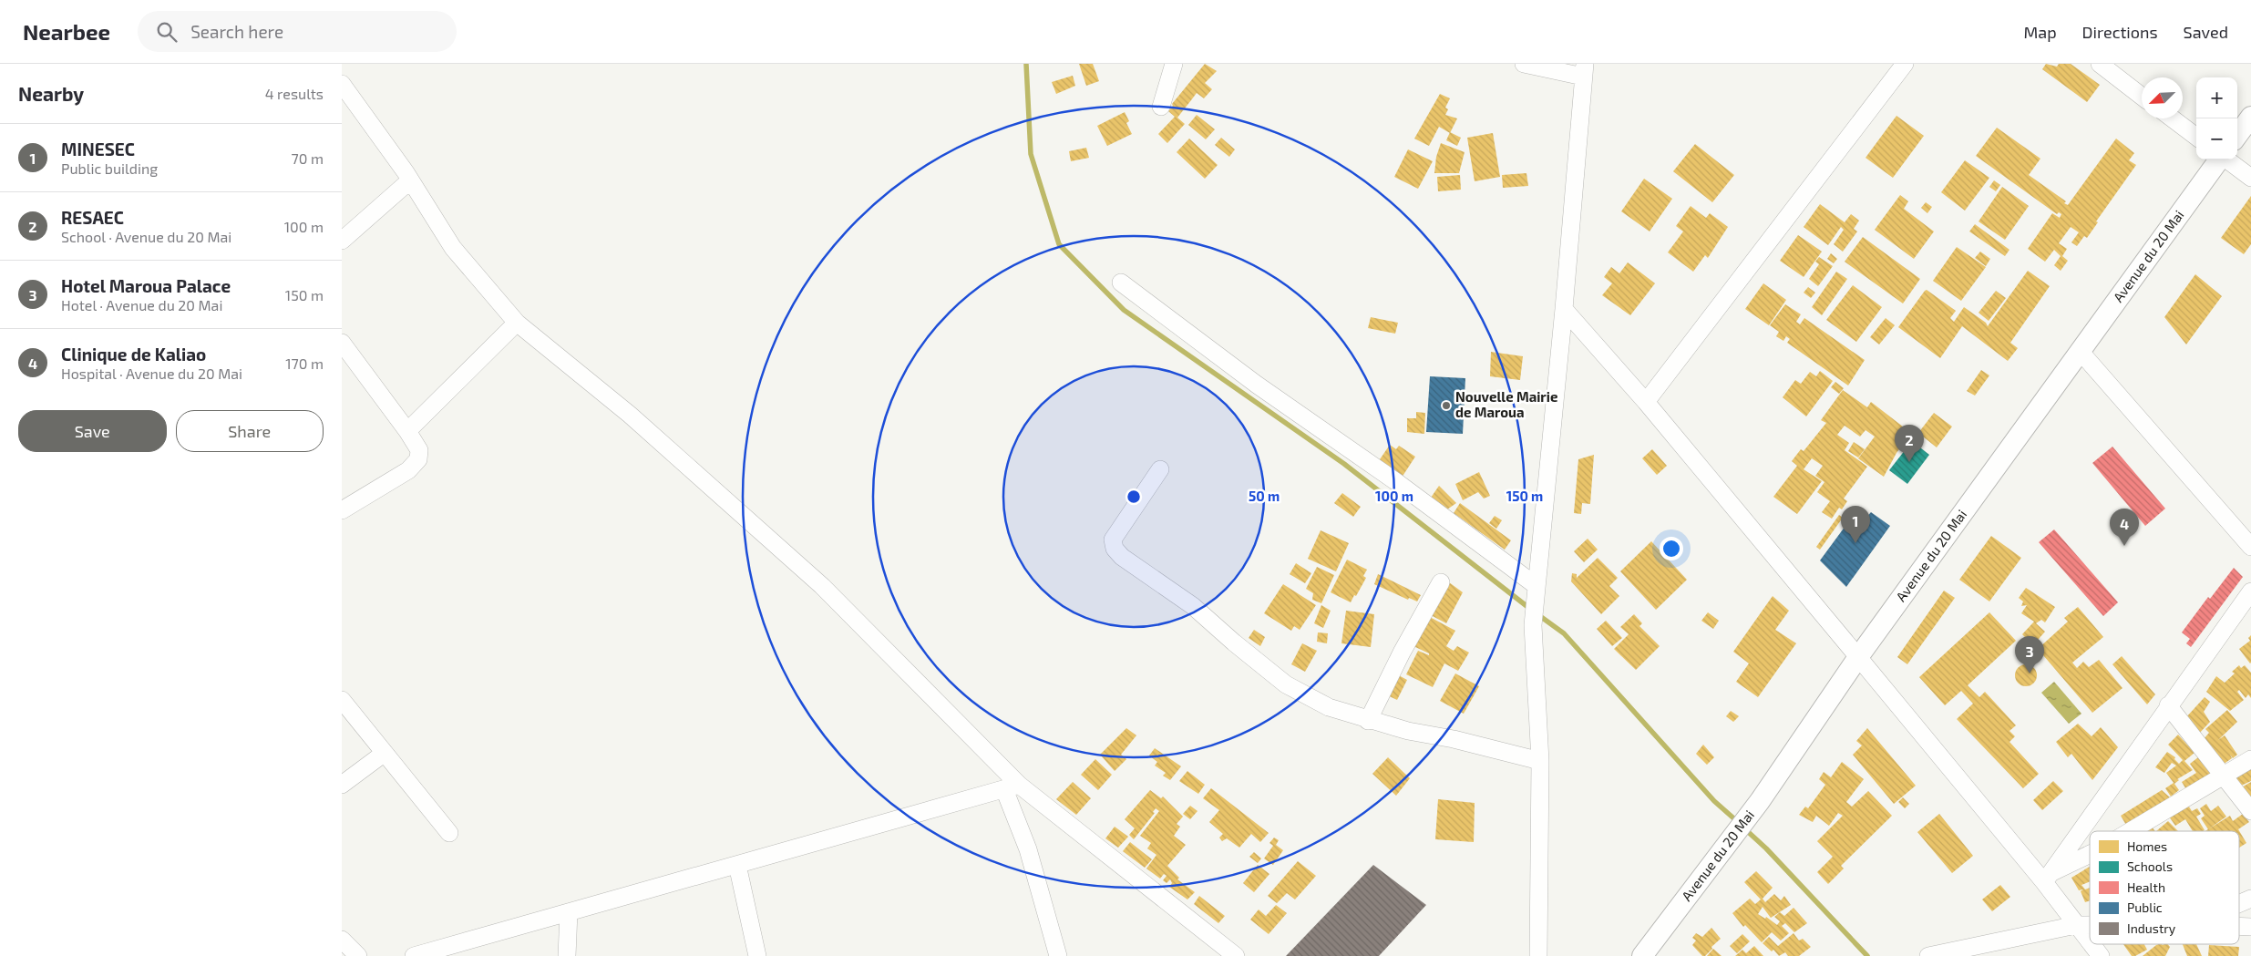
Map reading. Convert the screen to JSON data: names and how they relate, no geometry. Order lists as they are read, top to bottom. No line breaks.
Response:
{"streets":{"street":["Avenue du 20 Mai"]},"places":["Nouvelle Mairie de Maroua"],"legend":["Homes","Schools","Health","Public","Industry"],"north":"bottom left","page":{"header":"Nearbee","search":"Search here","nav":["Map","Directions","Saved"],"heading":["Nearby","4 results"],"map_buttons":["+","−"],"list":[{"mark":"1","name":"MINESEC","note":"Public building","value":"70 m"},{"mark":"2","name":"RESAEC","note":"School · Avenue du 20 Mai","value":"100 m"},{"mark":"3","name":"Hotel Maroua Palace","note":"Hotel · Avenue du 20 Mai","value":"150 m"},{"mark":"4","name":"Clinique de Kaliao","note":"Hospital · Avenue du 20 Mai","value":"170 m"}],"buttons":["Save","Share"],"pins":["2","1","4","3"]},"rings":["50 m","100 m","150 m"]}
